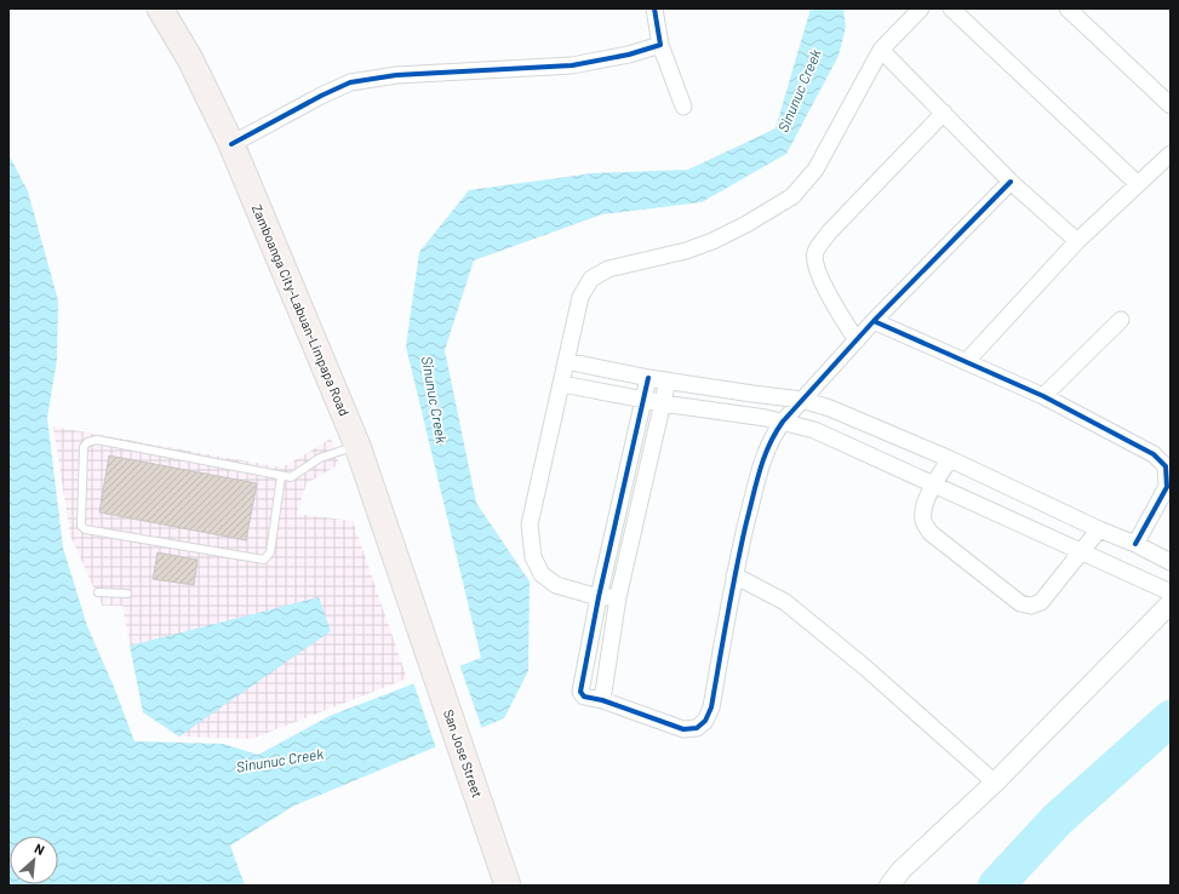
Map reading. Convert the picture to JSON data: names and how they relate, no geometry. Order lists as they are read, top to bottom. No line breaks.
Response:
{"streets":{"main road":["Zamboanga City-Labuan-Limpapa Road","San Jose Street"]},"crossings":[["Zamboanga City-Labuan-Limpapa Road","San Jose Street"]],"water":["Sinunuc Creek"],"north":"top right"}
